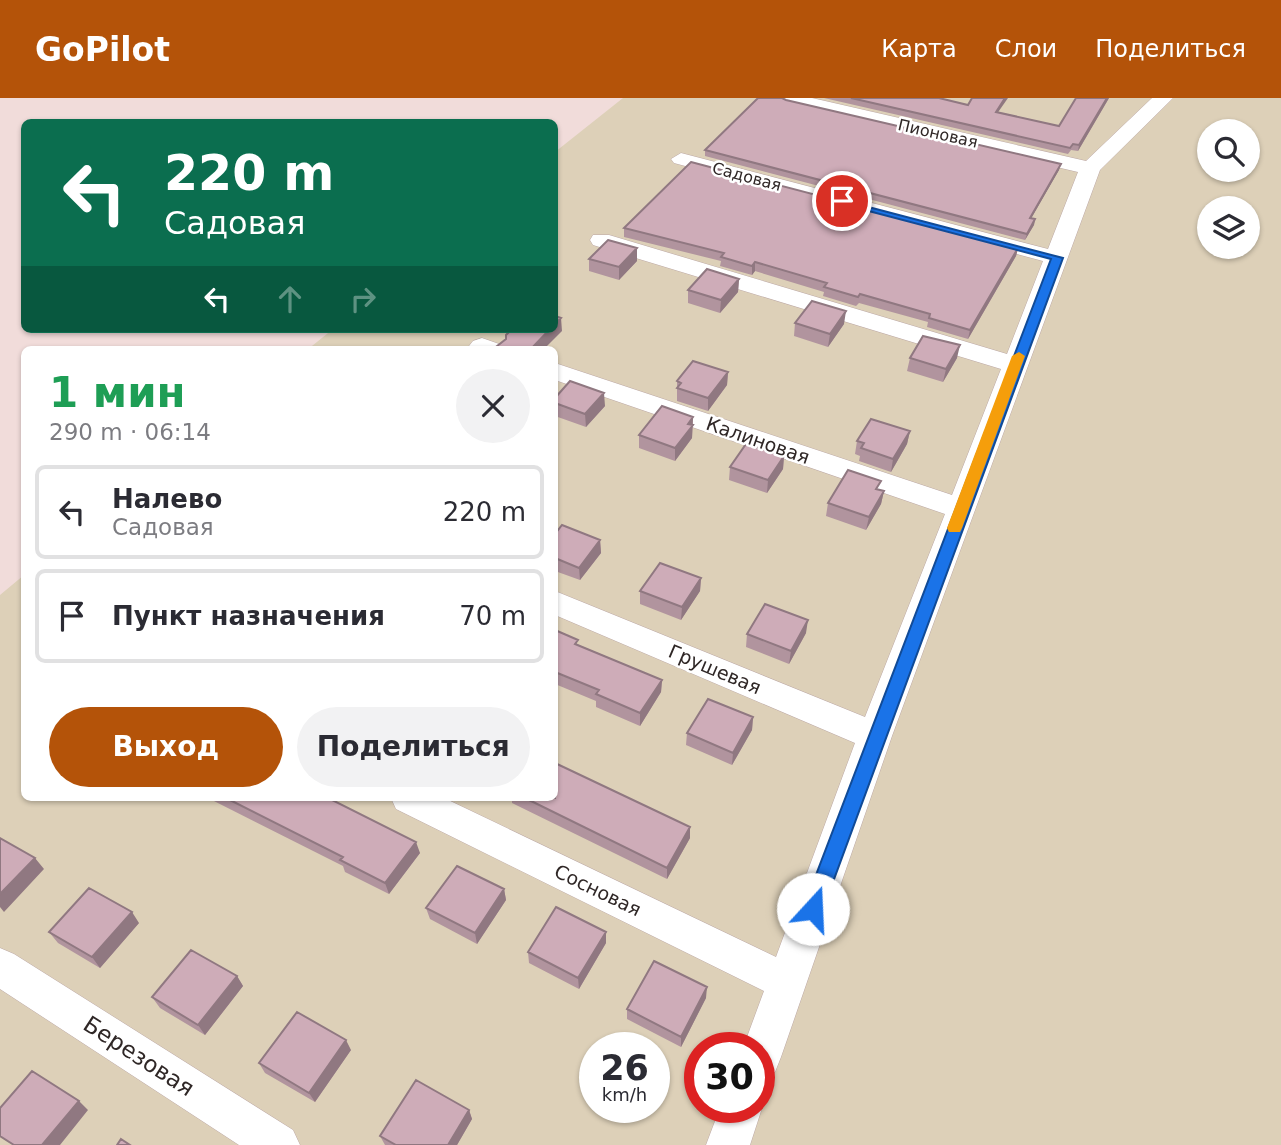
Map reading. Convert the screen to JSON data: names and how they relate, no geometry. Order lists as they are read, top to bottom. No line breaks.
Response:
{"streets":{"street":["Пионовая","Садовая","Калиновая","Грушевая","Сосновая","Березовая"]},"page":{"header":"GoPilot","nav":["Карта","Слои","Поделиться"],"turn":["220 m","Садовая"],"heading":["1 мин","290 m · 06:14"],"list":[{"name":"Налево","note":"Садовая","value":"220 m"},{"name":"Пункт назначения","value":"70 m"}],"buttons":["Выход","Поделиться"],"speed":"26 km/h","limit":"30"}}
